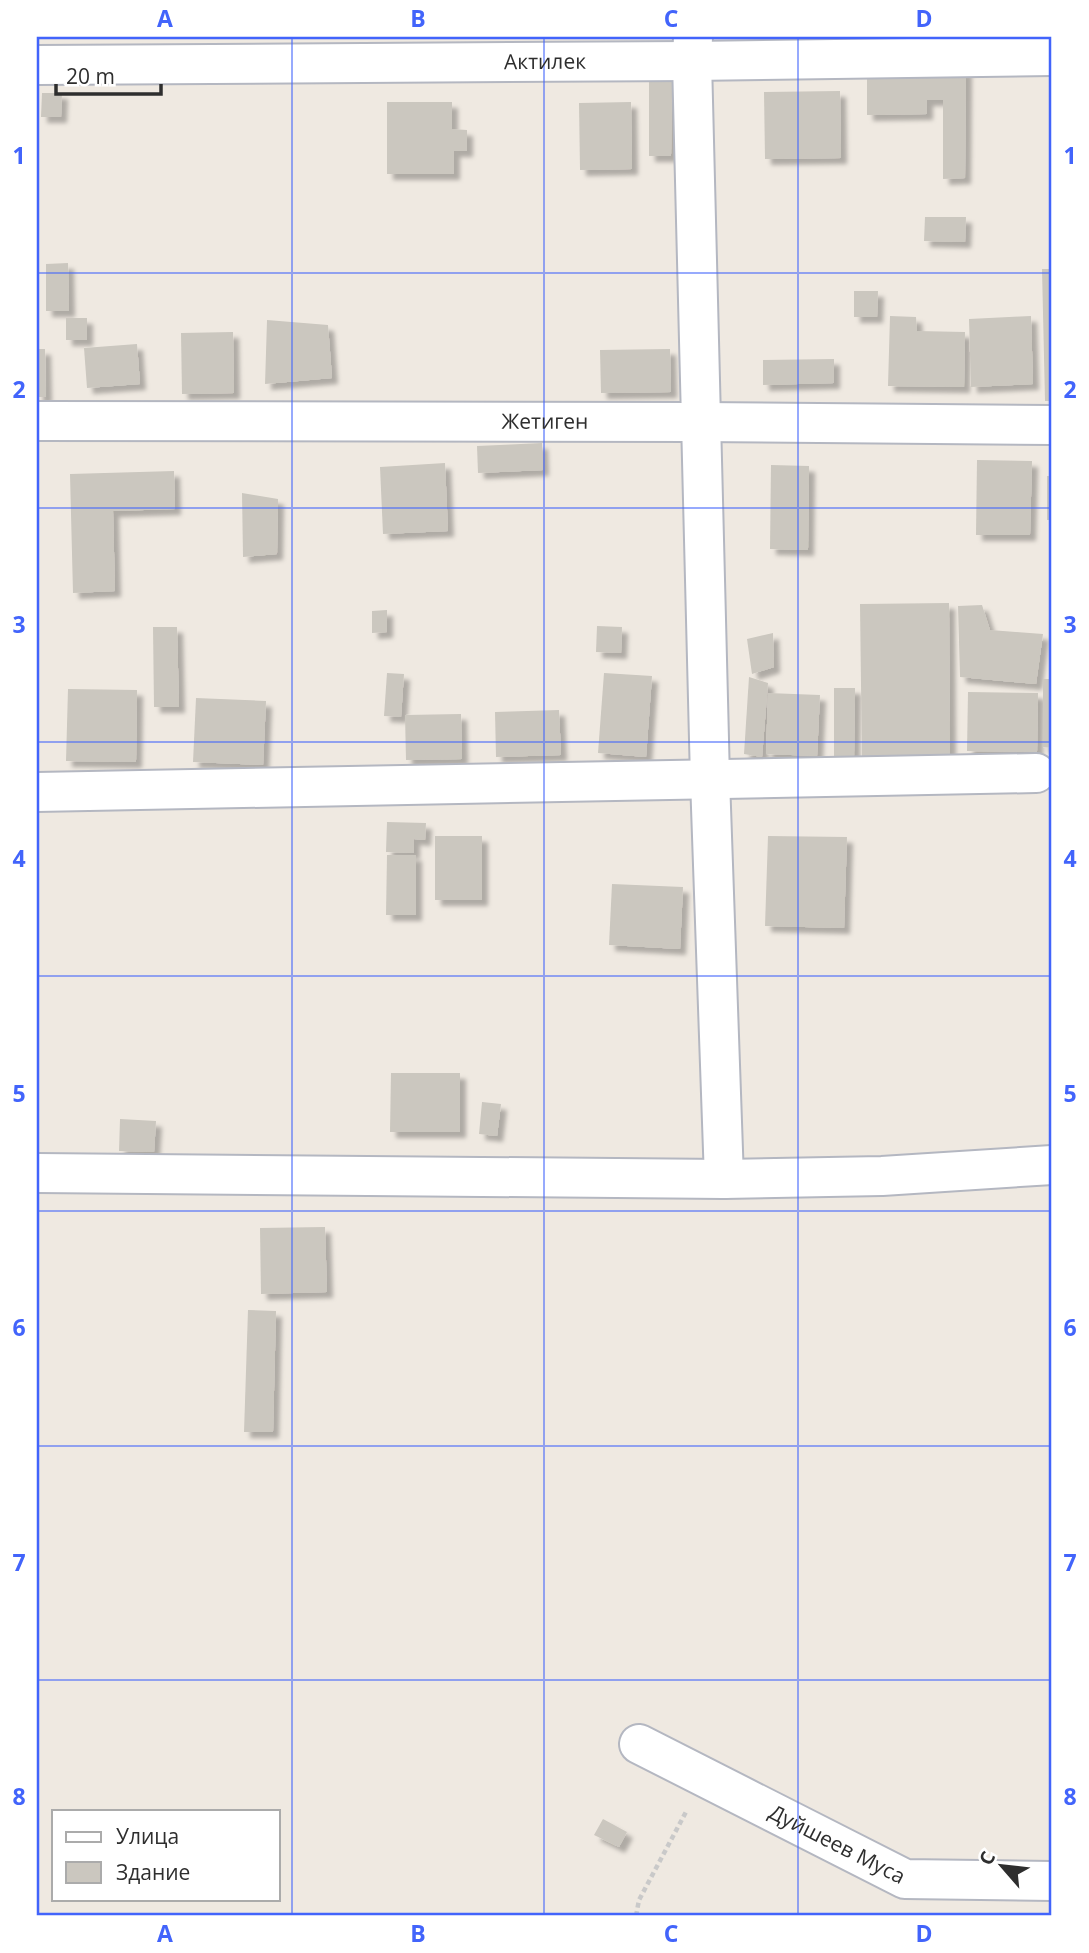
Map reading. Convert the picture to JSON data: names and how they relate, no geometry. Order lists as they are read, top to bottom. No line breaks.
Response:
{"streets":{"street":["Актилек","Жетиген","Дуйшеев Муса"]},"legend":["Улица","Здание"],"scale_bar":"20 m","north":"top left","grid":{"columns":["A","B","C","D"],"rows":["1","2","3","4","5","6","7","8"]}}
